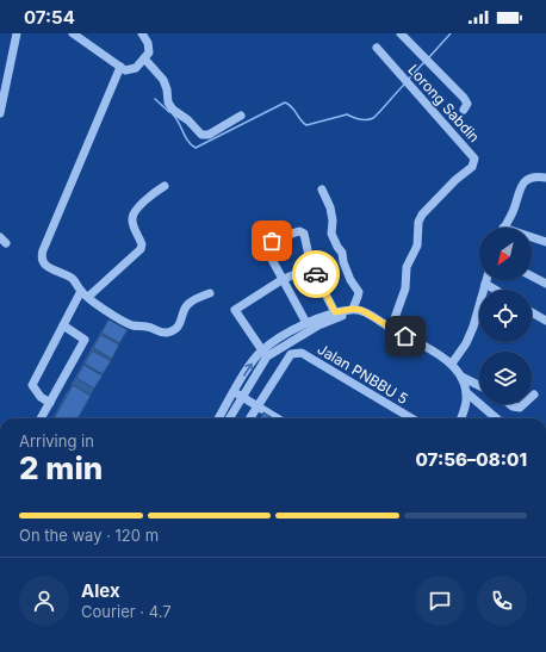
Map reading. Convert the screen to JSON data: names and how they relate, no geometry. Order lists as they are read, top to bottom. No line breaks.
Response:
{"streets":{"street":["Lorong Sabdin","Jalan PNBBU 5"]},"north":"bottom left","page":{"status":"07:54","heading":["2 min","Arriving in","07:56–08:01"],"panel":["Alex","Courier · 4.7"],"bar":"On the way · 120 m"}}
